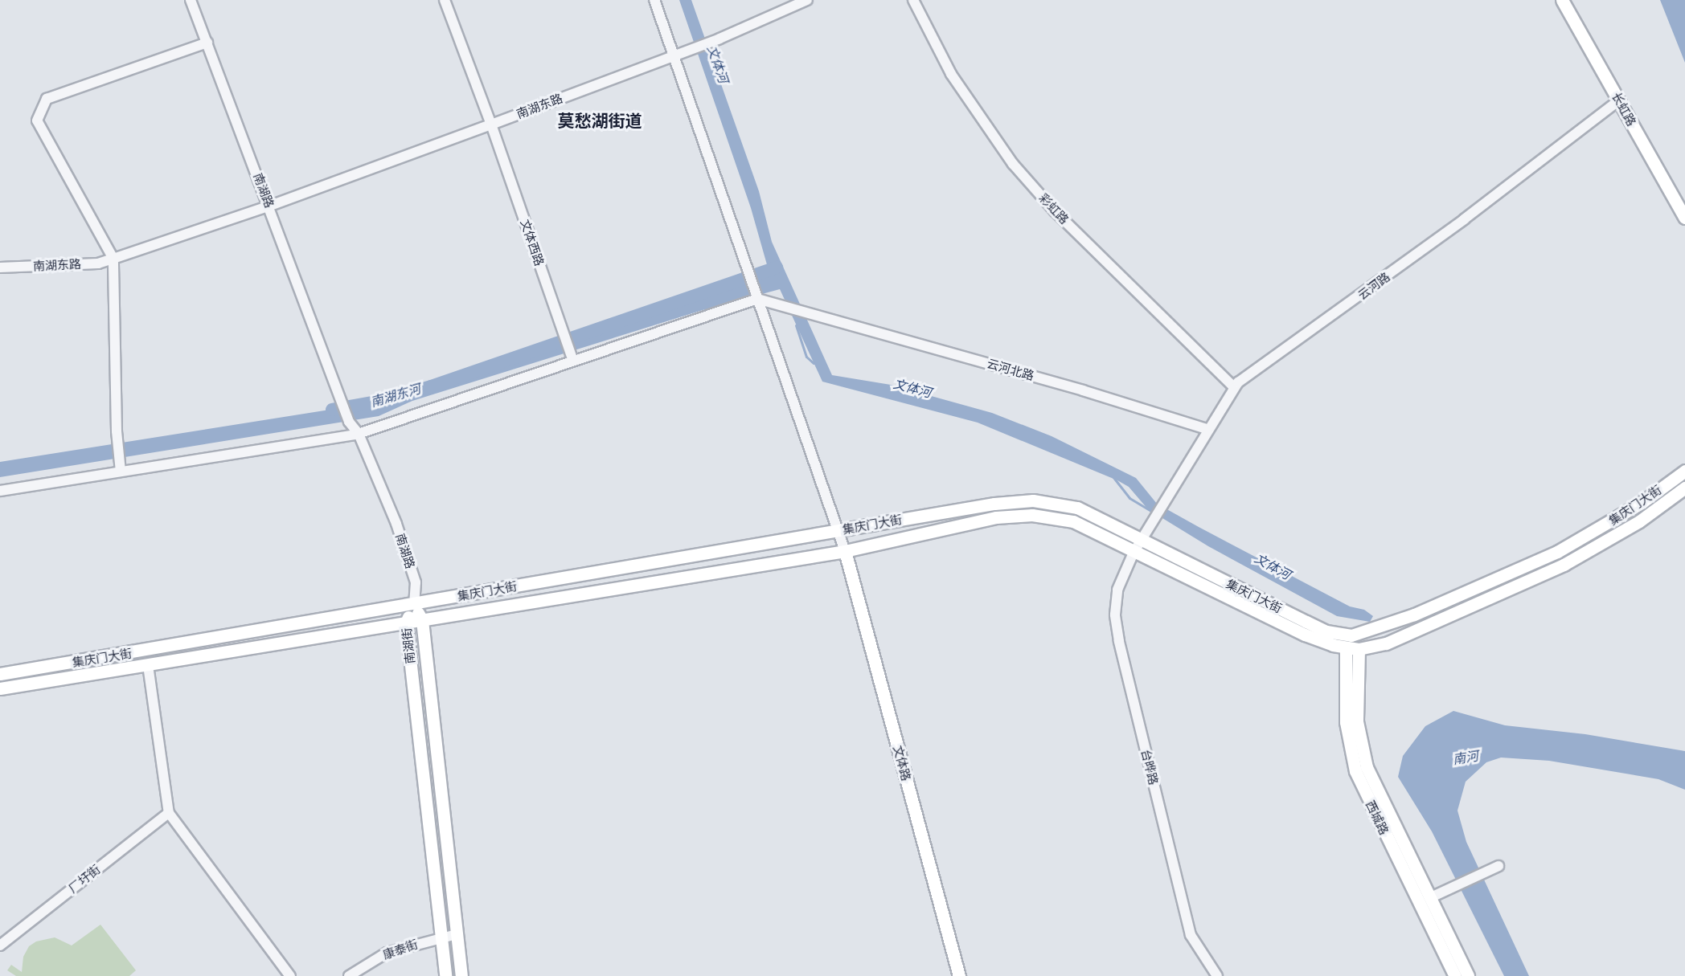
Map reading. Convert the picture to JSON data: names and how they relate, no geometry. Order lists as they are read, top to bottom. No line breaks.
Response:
{"streets":{"main road":["长虹路","集庆门大街","南湖街","文体路","西城路"],"street":["南湖东路","南湖路","彩虹路","文体西路","云河路","云河北路","台晔路","厂圩街","康泰街"]},"crossings":[["南湖东路","南湖路"],["南湖东路","文体西路"],["长虹路","云河路"],["南湖路","集庆门大街"],["南湖路","南湖街"],["彩虹路","云河路"],["云河路","云河北路"],["云河路","台晔路"],["集庆门大街","南湖街"],["集庆门大街","文体路"],["集庆门大街","台晔路"],["集庆门大街","西城路"],["南湖街","康泰街"]],"districts":["莫愁湖街道"],"water":["文体河","南湖东河","南河"]}
